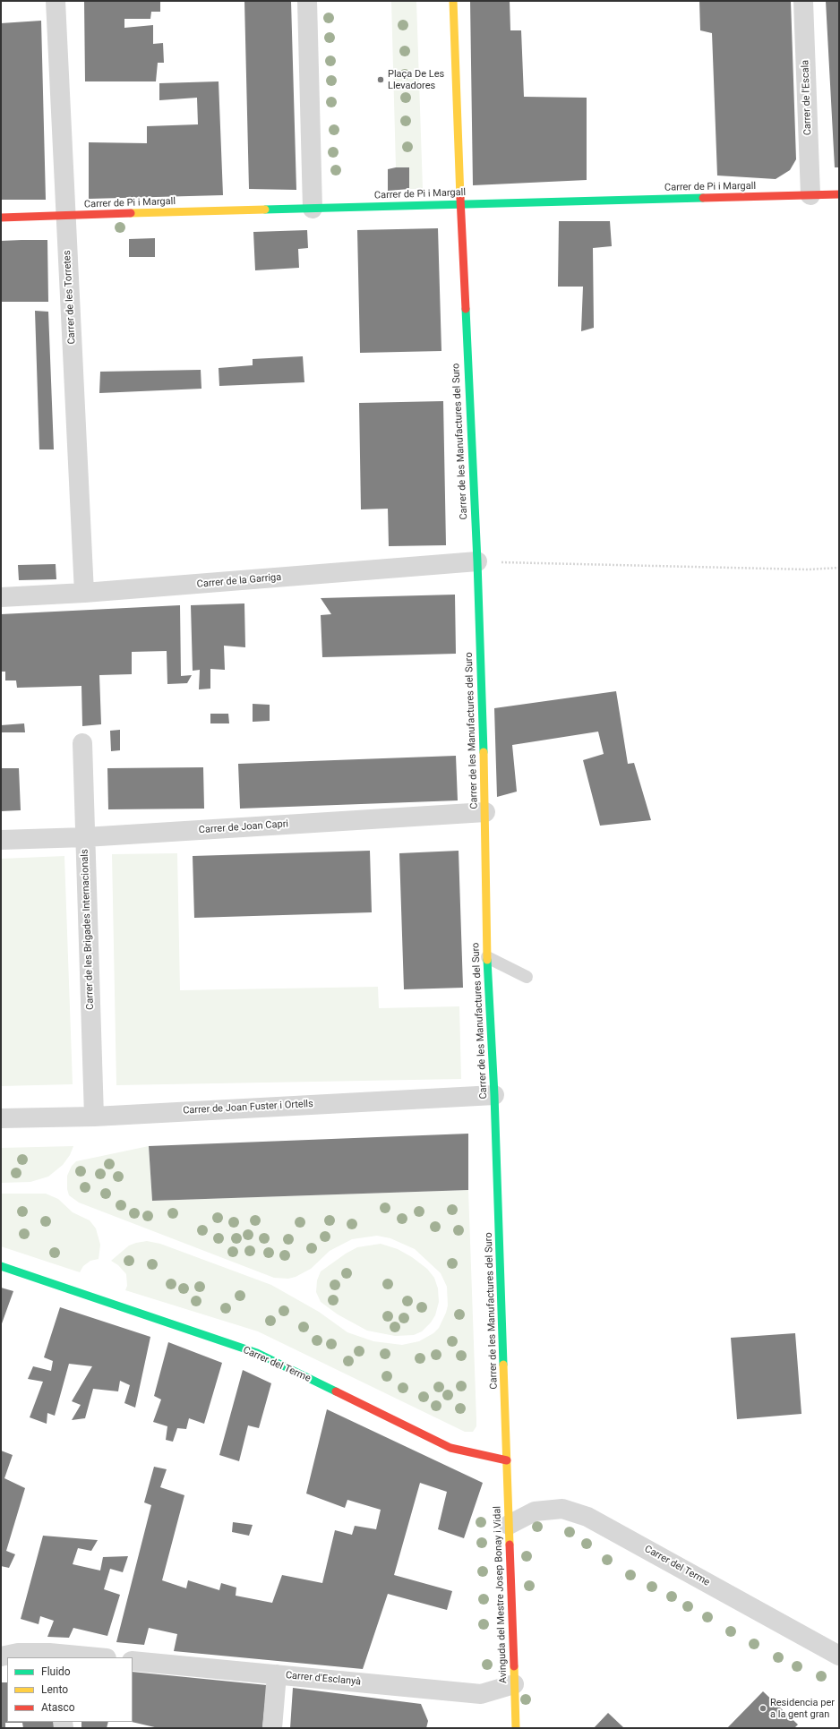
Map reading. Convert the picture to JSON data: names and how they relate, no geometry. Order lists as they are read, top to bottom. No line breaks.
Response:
{"streets":{"street":["Carrer de l'Escala","Carrer de Pi i Margall","Carrer de les Torretes","Carrer de les Manufactures del Suro","Carrer de la Garriga","Carrer de Joan Capri","Carrer de les Brigades Internacionals","Carrer de Joan Fuster i Ortells","Carrer del Terme","Avinguda del Mestre Josep Bonay i Vidal","Carrer d'Esclanyà"]},"crossings":[["Carrer de l'Escala","Carrer de Pi i Margall"],["Carrer de Pi i Margall","Carrer de les Torretes"],["Carrer de Pi i Margall","Carrer de les Manufactures del Suro"],["Carrer de les Torretes","Carrer de la Garriga"],["Carrer de les Manufactures del Suro","Carrer de la Garriga"],["Carrer de les Manufactures del Suro","Carrer de Joan Capri"],["Carrer de les Manufactures del Suro","Carrer de Joan Fuster i Ortells"],["Carrer de les Manufactures del Suro","Carrer del Terme"],["Carrer de les Manufactures del Suro","Avinguda del Mestre Josep Bonay i Vidal"],["Carrer de Joan Capri","Carrer de les Brigades Internacionals"],["Carrer de les Brigades Internacionals","Carrer de Joan Fuster i Ortells"],["Carrer del Terme","Avinguda del Mestre Josep Bonay i Vidal"],["Avinguda del Mestre Josep Bonay i Vidal","Carrer d'Esclanyà"]],"places":["Plaça De Les Llevadores","Residencia per a la gent gran"],"legend":["Fluido","Lento","Atasco"]}
